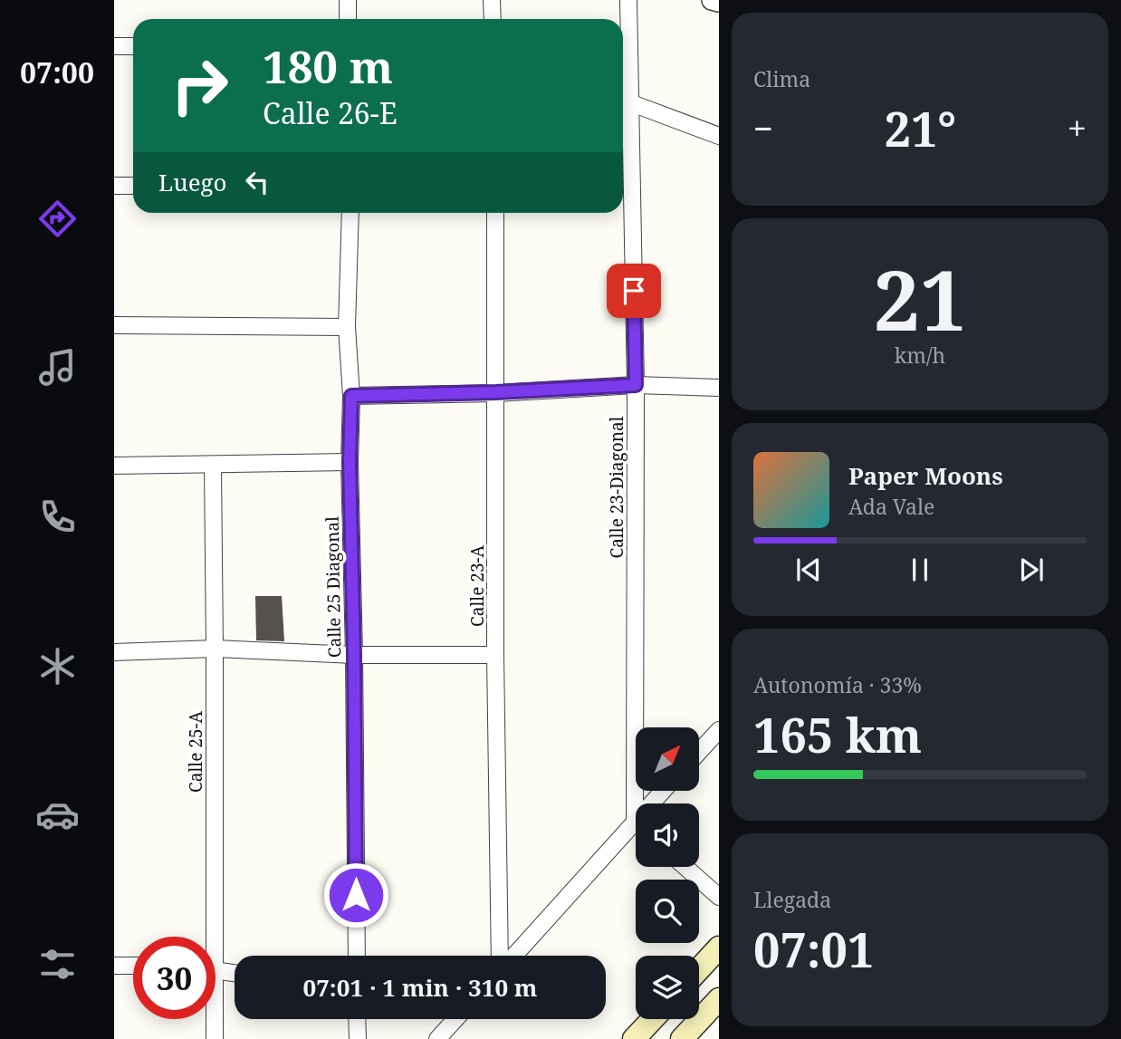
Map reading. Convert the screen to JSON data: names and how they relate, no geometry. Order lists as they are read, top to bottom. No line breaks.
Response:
{"streets":{"street":["Calle 23-Diagonal","Calle 23-A","Calle 25 Diagonal","Calle 25-A"]},"north":"top right","page":{"tabs":"07:00","tile":["Clima",["21","km/h"],["Autonomía · 33%","165 km"],["Llegada","07:01"]],"turn":["180 m","Calle 26-E"],"heat":["−","21°","+"],"then":"Luego","song":["Paper Moons","Ada Vale"],"limit":"30","trip":"07:01 · 1 min · 310 m"}}
